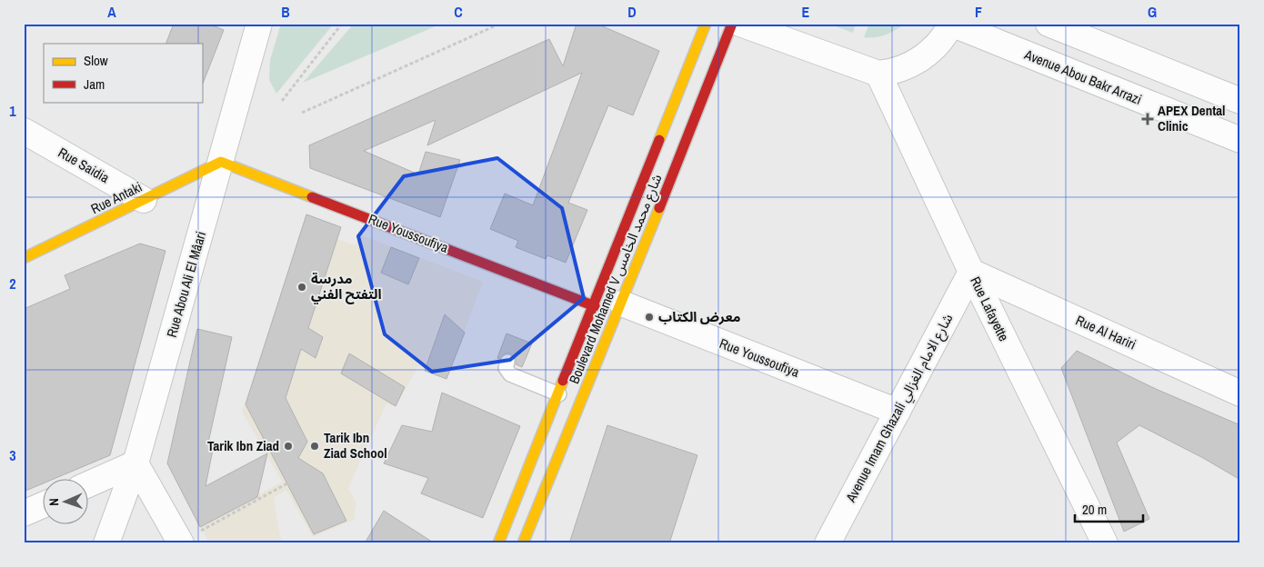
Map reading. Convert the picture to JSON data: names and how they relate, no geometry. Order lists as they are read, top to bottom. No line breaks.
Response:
{"streets":{"main road":["Rue Antaki","Rue Youssoufiya","Boulevard Mohamed V شارع محمد الخامس"],"street":["Avenue Abou Bakr Arrazi","Rue Saidia","Rue Abou Ali El Mâari","Rue Lafayette","Rue Al Hariri","Avenue Imam Ghazali شارع الامام الغزالي"]},"crossings":[["Rue Saidia","Rue Antaki"],["Rue Antaki","Rue Youssoufiya"],["Rue Antaki","Rue Abou Ali El Mâari"],["Rue Youssoufiya","Boulevard Mohamed V شارع محمد الخامس"],["Rue Youssoufiya","Rue Abou Ali El Mâari"],["Rue Youssoufiya","Avenue Imam Ghazali شارع الامام الغزالي"],["Rue Lafayette","Rue Al Hariri"],["Rue Lafayette","Avenue Imam Ghazali شارع الامام الغزالي"],["Rue Al Hariri","Avenue Imam Ghazali شارع الامام الغزالي"]],"places":{"health":["APEX Dental Clinic"],"other":["مدرسة التفتح الفني","معرض الكتاب","Tarik Ibn Ziad","Tarik Ibn Ziad School"]},"legend":["Slow","Jam"],"scale_bar":"20 m","north":"left","grid":{"columns":["A","B","C","D","E","F","G"],"rows":["1","2","3"]}}
